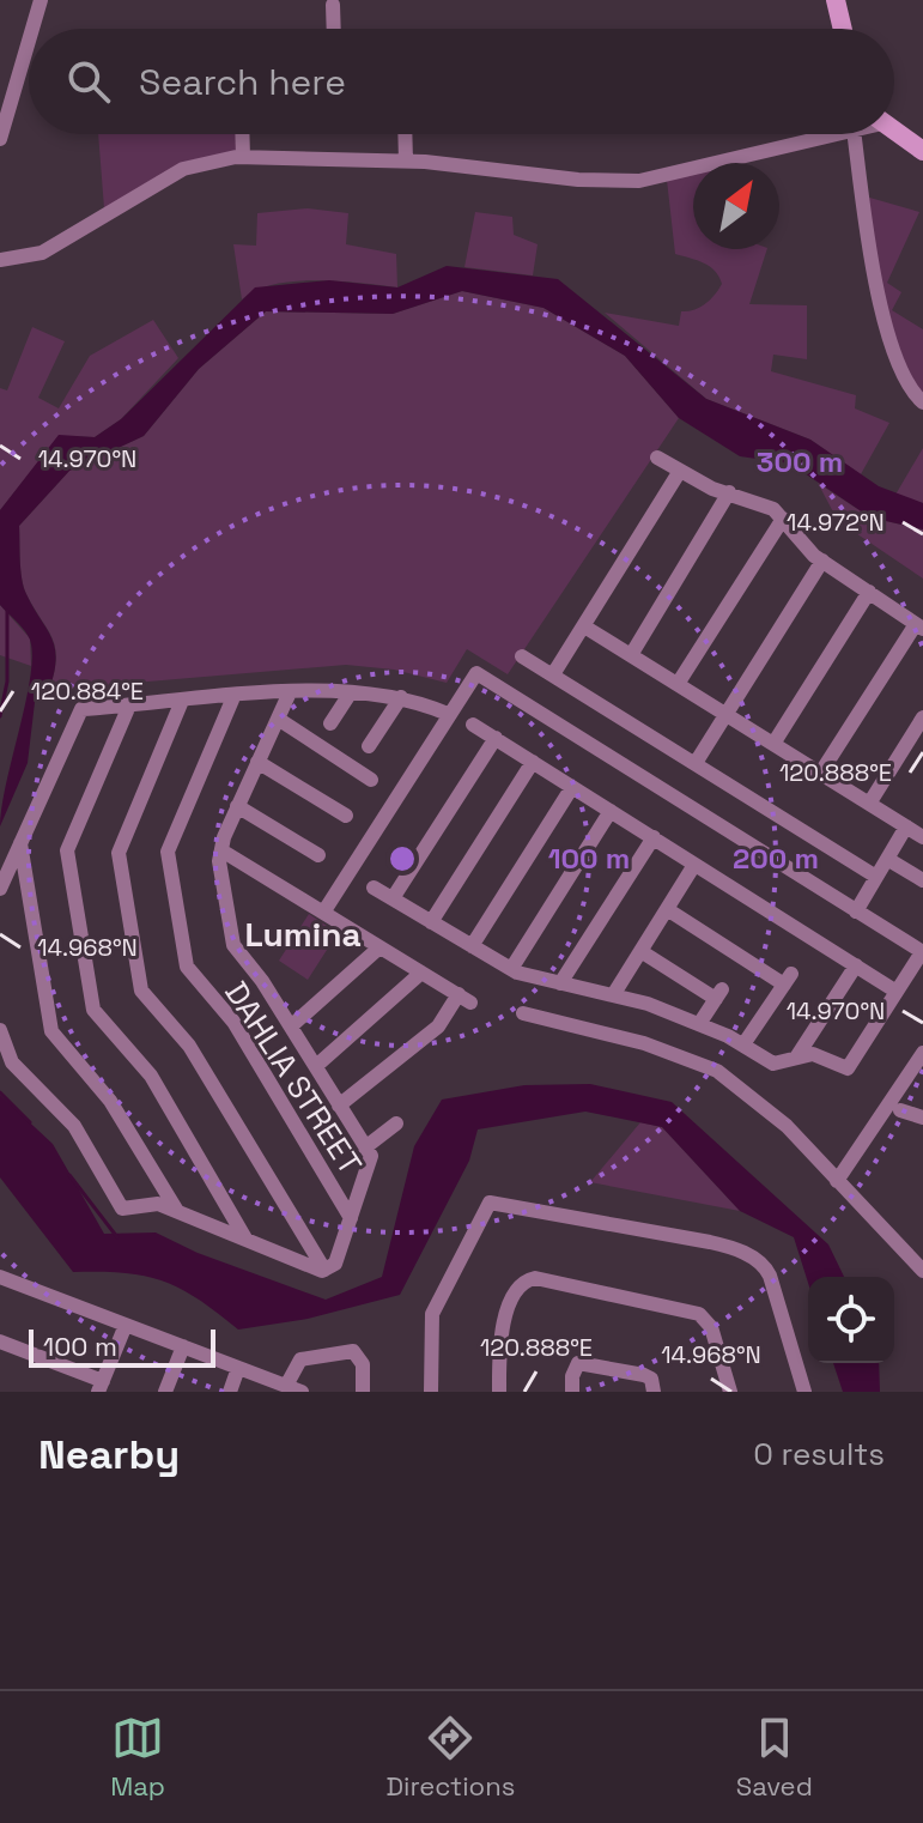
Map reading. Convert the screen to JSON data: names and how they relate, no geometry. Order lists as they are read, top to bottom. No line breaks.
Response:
{"streets":{"street":["DAHLIA STREET"]},"districts":["Lumina"],"scale_bar":"100 m","north":"top right","page":{"search":"Search here","scale":"100 m","heading":["Nearby","0 results"],"nav":["Map","Directions","Saved"]},"coordinates":["14.970°N","14.972°N","120.884°E","120.888°E","14.968°N"],"rings":["300 m","100 m","200 m"]}
